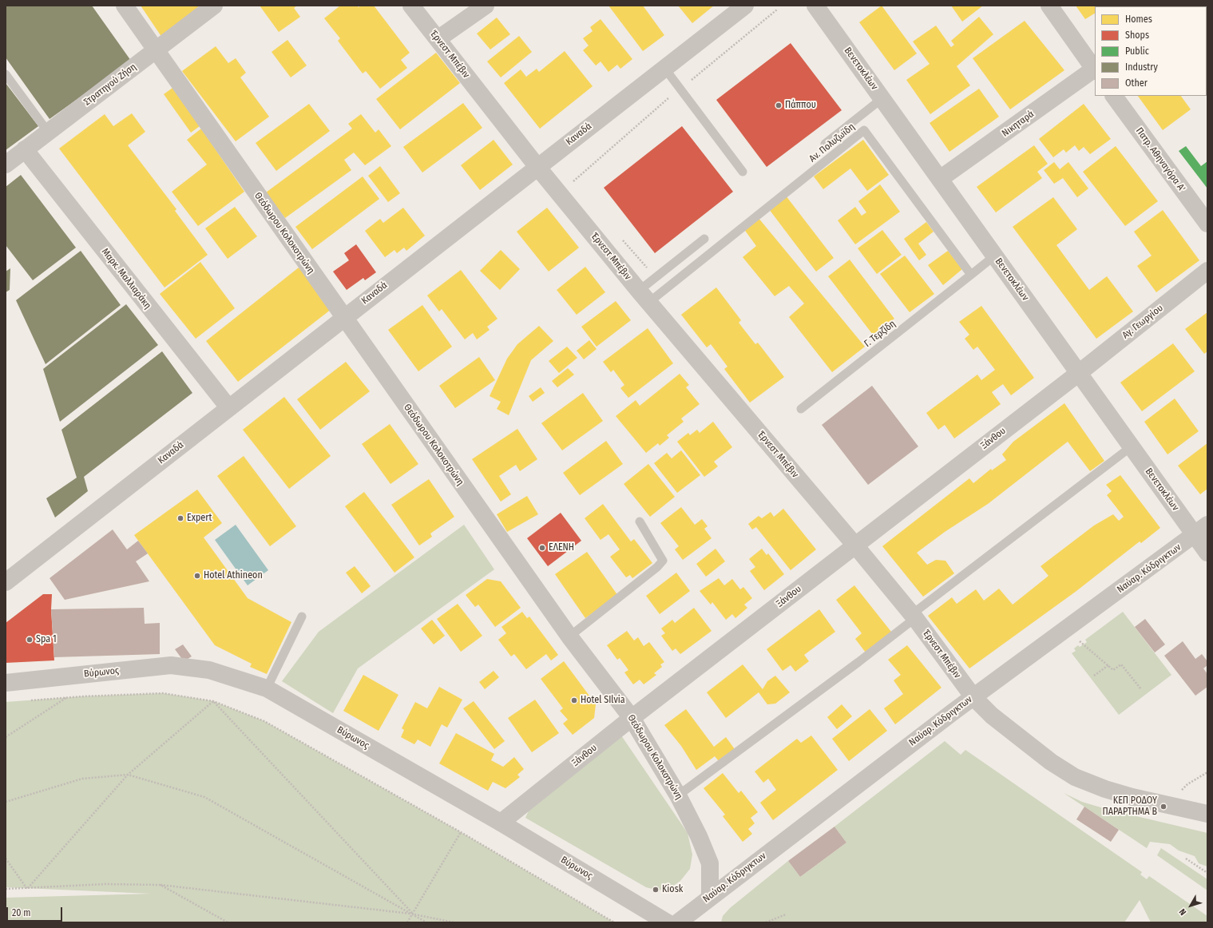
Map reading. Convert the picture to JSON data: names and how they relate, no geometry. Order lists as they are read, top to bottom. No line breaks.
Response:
{"streets":{"street":["Έρνεστ Μπέβιν","Βενετοκλέων","Στρατηγού Ζήση","Νικηταρά","Καναδά","Πατρ. Αθηναγόρα Α'","Θεόδωρου Κολοκοτρώνη","Μαρκ. Μαλλιαράκη","Αγ. Γεωργίου","Ξάνθου","Ναύαρ. Κόδριγκτων","Βύρωνος"],"lane":["Αν. Πολυζωϊδη","Γ. Τερζίδη"]},"crossings":[["Έρνεστ Μπέβιν","Καναδά"],["Έρνεστ Μπέβιν","Αν. Πολυζωϊδη"],["Έρνεστ Μπέβιν","Ξάνθου"],["Έρνεστ Μπέβιν","Ναύαρ. Κόδριγκτων"],["Βενετοκλέων","Νικηταρά"],["Βενετοκλέων","Αγ. Γεωργίου"],["Βενετοκλέων","Ξάνθου"],["Βενετοκλέων","Ναύαρ. Κόδριγκτων"],["Στρατηγού Ζήση","Θεόδωρου Κολοκοτρώνη"],["Στρατηγού Ζήση","Μαρκ. Μαλλιαράκη"],["Καναδά","Θεόδωρου Κολοκοτρώνη"],["Καναδά","Μαρκ. Μαλλιαράκη"],["Αν. Πολυζωϊδη","Γ. Τερζίδη"],["Θεόδωρου Κολοκοτρώνη","Ξάνθου"],["Θεόδωρου Κολοκοτρώνη","Ναύαρ. Κόδριγκτων"],["Αγ. Γεωργίου","Ξάνθου"],["Ξάνθου","Βύρωνος"]],"places":["Πάππου","Expert","ΕΛΕΝΗ","Hotel Athineon","Spa 1","Hotel SIlvia","ΚΕΠ ΡΟΔΟΥ ΠΑΡΑΡΤΗΜΑ Β","Kiosk"],"legend":["Homes","Shops","Public","Industry","Other"],"scale_bar":"20 m","north":"bottom left"}
